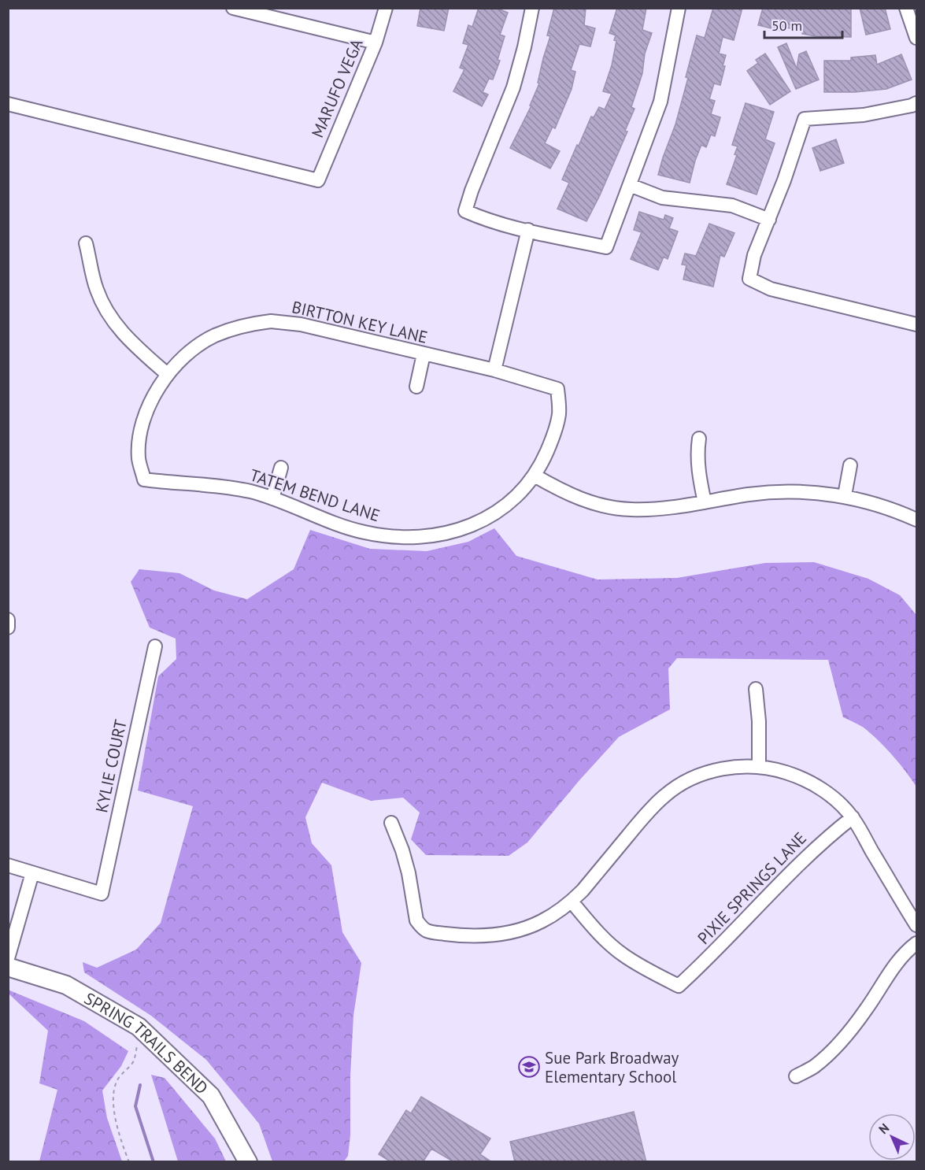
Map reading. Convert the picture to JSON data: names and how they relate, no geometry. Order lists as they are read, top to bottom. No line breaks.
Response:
{"streets":{"street":["MARUFO VEGA","BIRTTON KEY LANE","TATEM BEND LANE","KYLIE COURT","PIXIE SPRINGS LANE","SPRING TRAILS BEND"]},"crossings":[["BIRTTON KEY LANE","TATEM BEND LANE"]],"places":{"school or university":["Sue Park Broadway Elementary School"]},"scale_bar":"50 m","north":"top left"}
